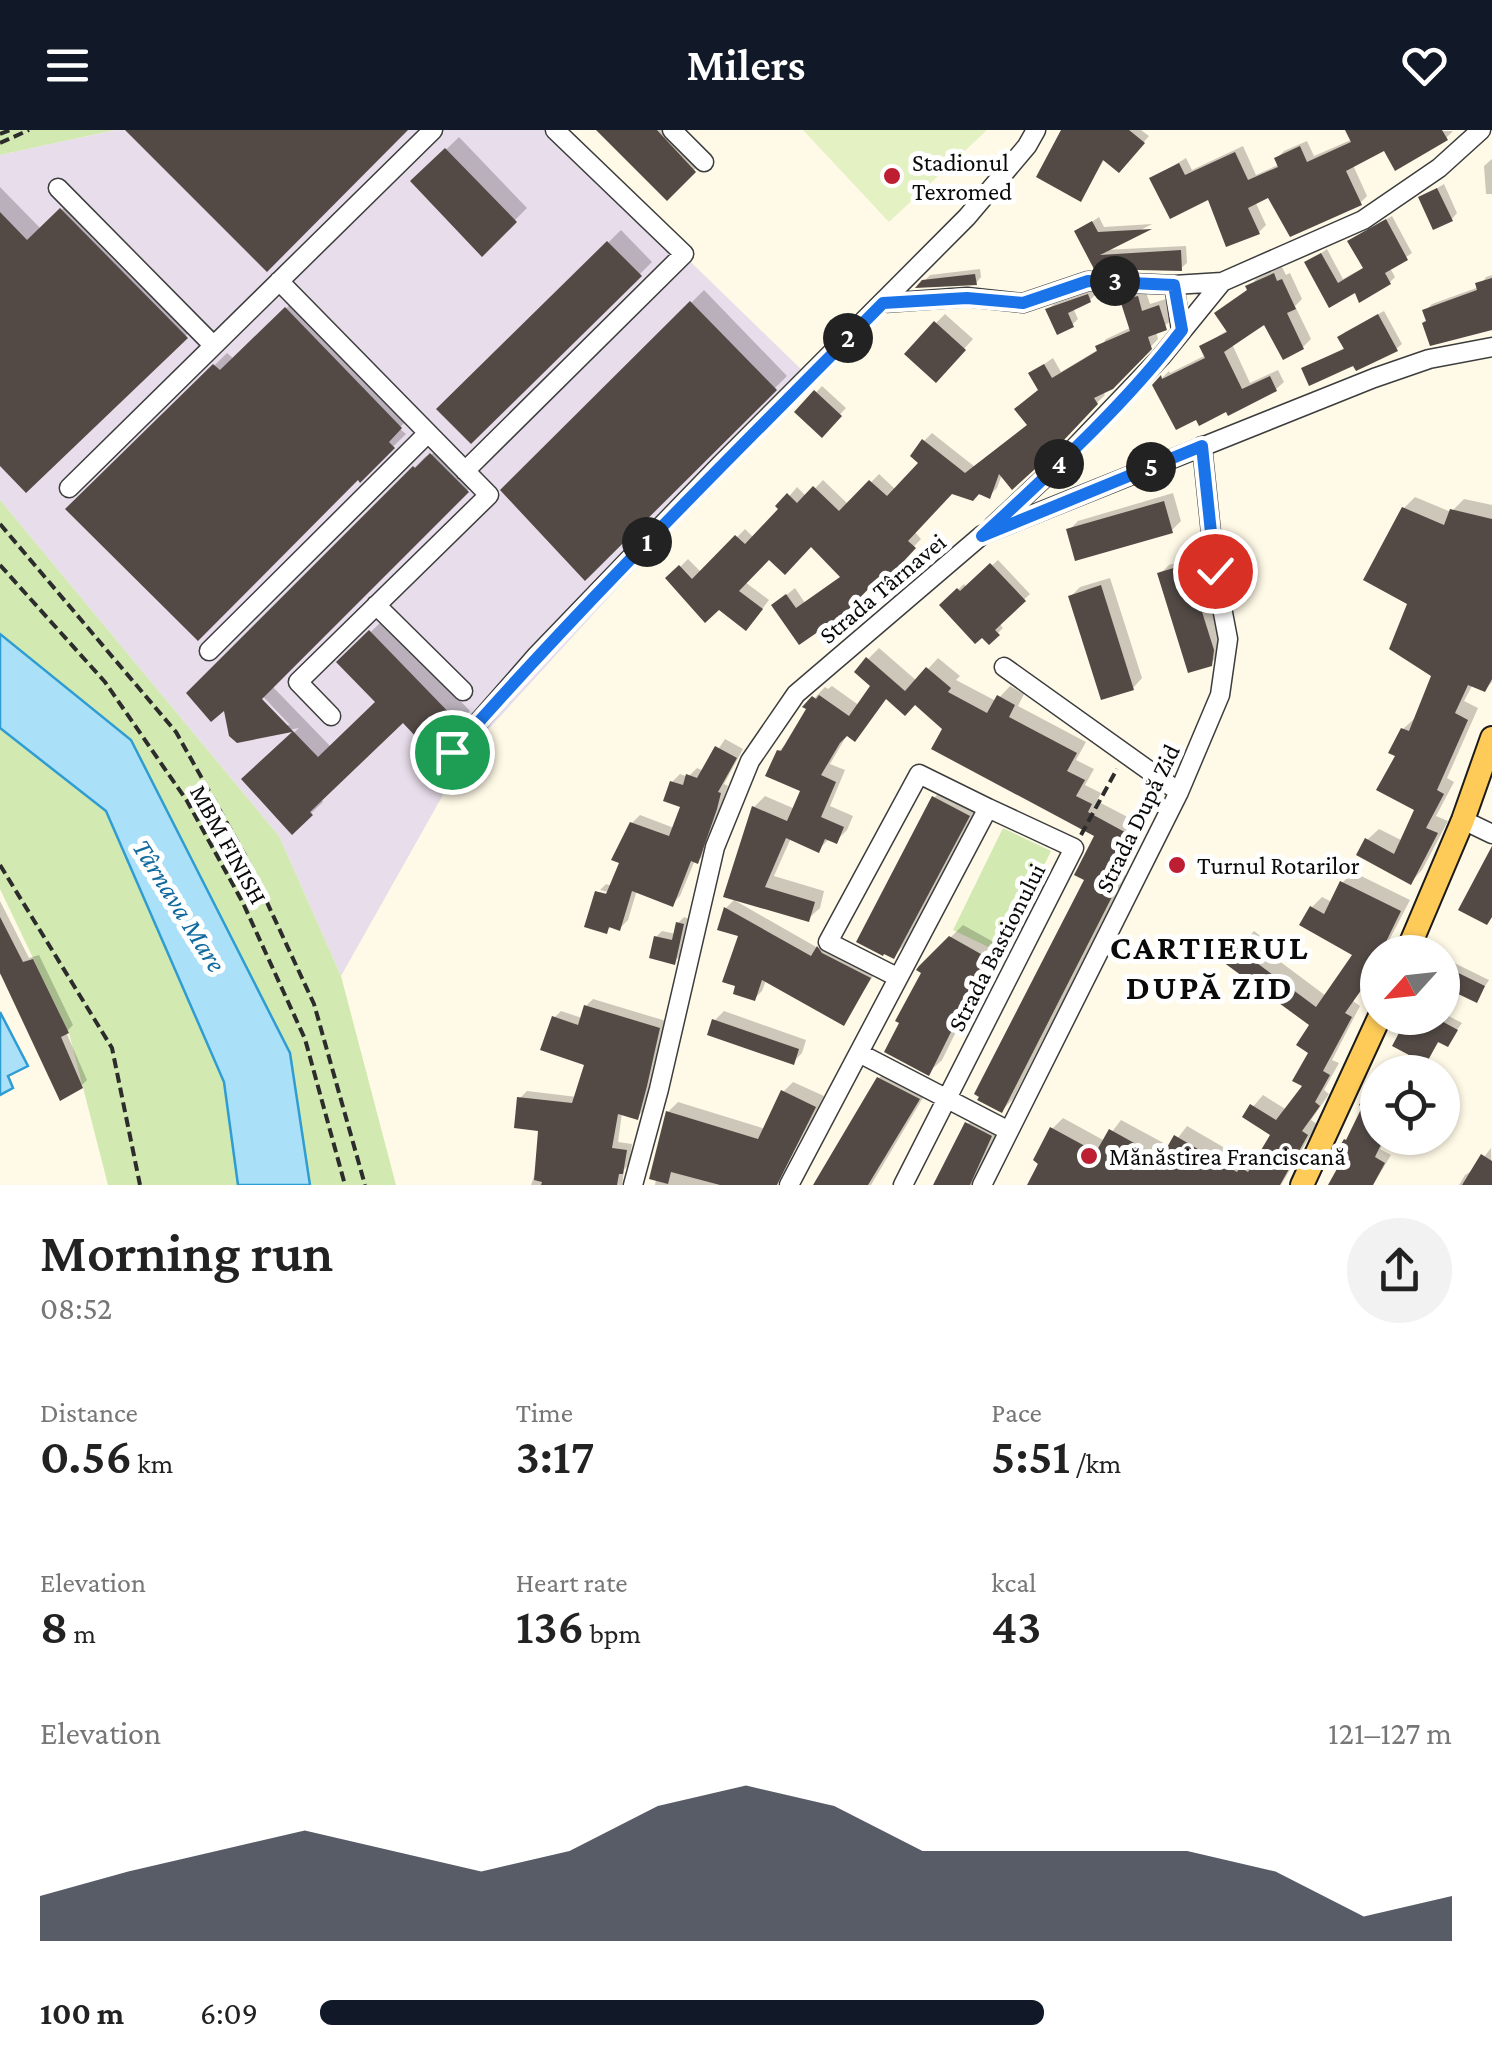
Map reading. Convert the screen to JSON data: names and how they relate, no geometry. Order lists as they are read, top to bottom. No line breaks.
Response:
{"streets":{"street":["Strada Târnavei","Strada După Zid","Strada Bastionului"],"path":["MBM FINISH"]},"crossings":[["Strada Târnavei","Strada După Zid"]],"districts":["CARTIERUL DUPĂ ZID"],"water":["Târnava Mare"],"places":["Stadionul Texromed","Turnul Rotarilor","Mănăstirea Franciscană"],"north":"bottom left","page":{"header":"Milers","pins":["3","2","4","5","1"],"heading":["Morning run","08:52"],"stats":[["Distance","0.56 km"],["Time","3:17"],["Pace","5:51 /km"],["Elevation","8 m"],["Heart rate","136 bpm"],["kcal","43"]],"chart":["Elevation","121–127 m"],"list":[{"name":"100 m","note":"6:09"}]}}
